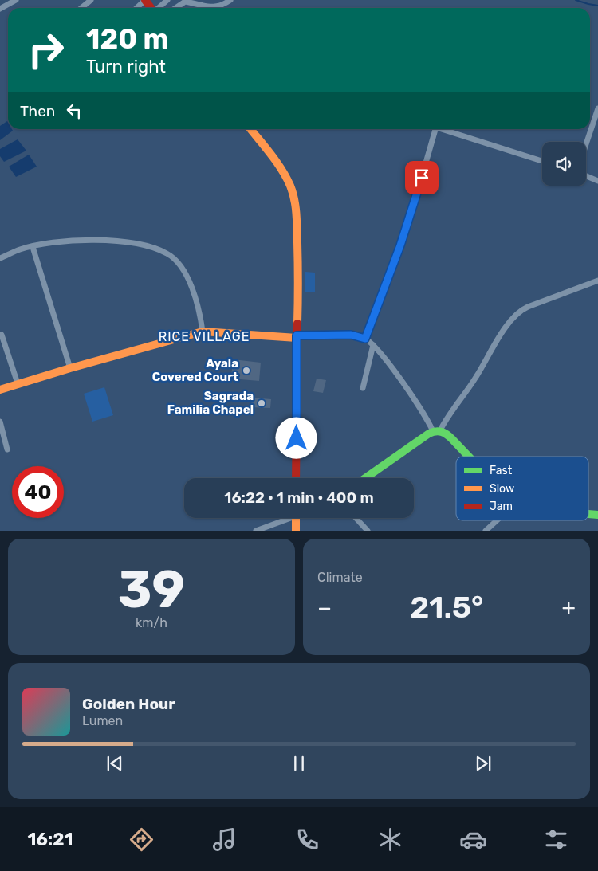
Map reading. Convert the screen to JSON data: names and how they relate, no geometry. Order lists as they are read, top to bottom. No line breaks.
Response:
{"districts":["RICE VILLAGE"],"places":["Ayala Covered Court","Sagrada Familia Chapel"],"legend":["Fast","Slow","Jam"],"page":{"turn":["120 m","Turn right"],"then":"Then","limit":"40","trip":"16:22 · 1 min · 400 m","tile":[["39","km/h"],"Climate"],"heat":["−","21.5°","+"],"song":["Golden Hour","Lumen"],"tabs":"16:21"}}
